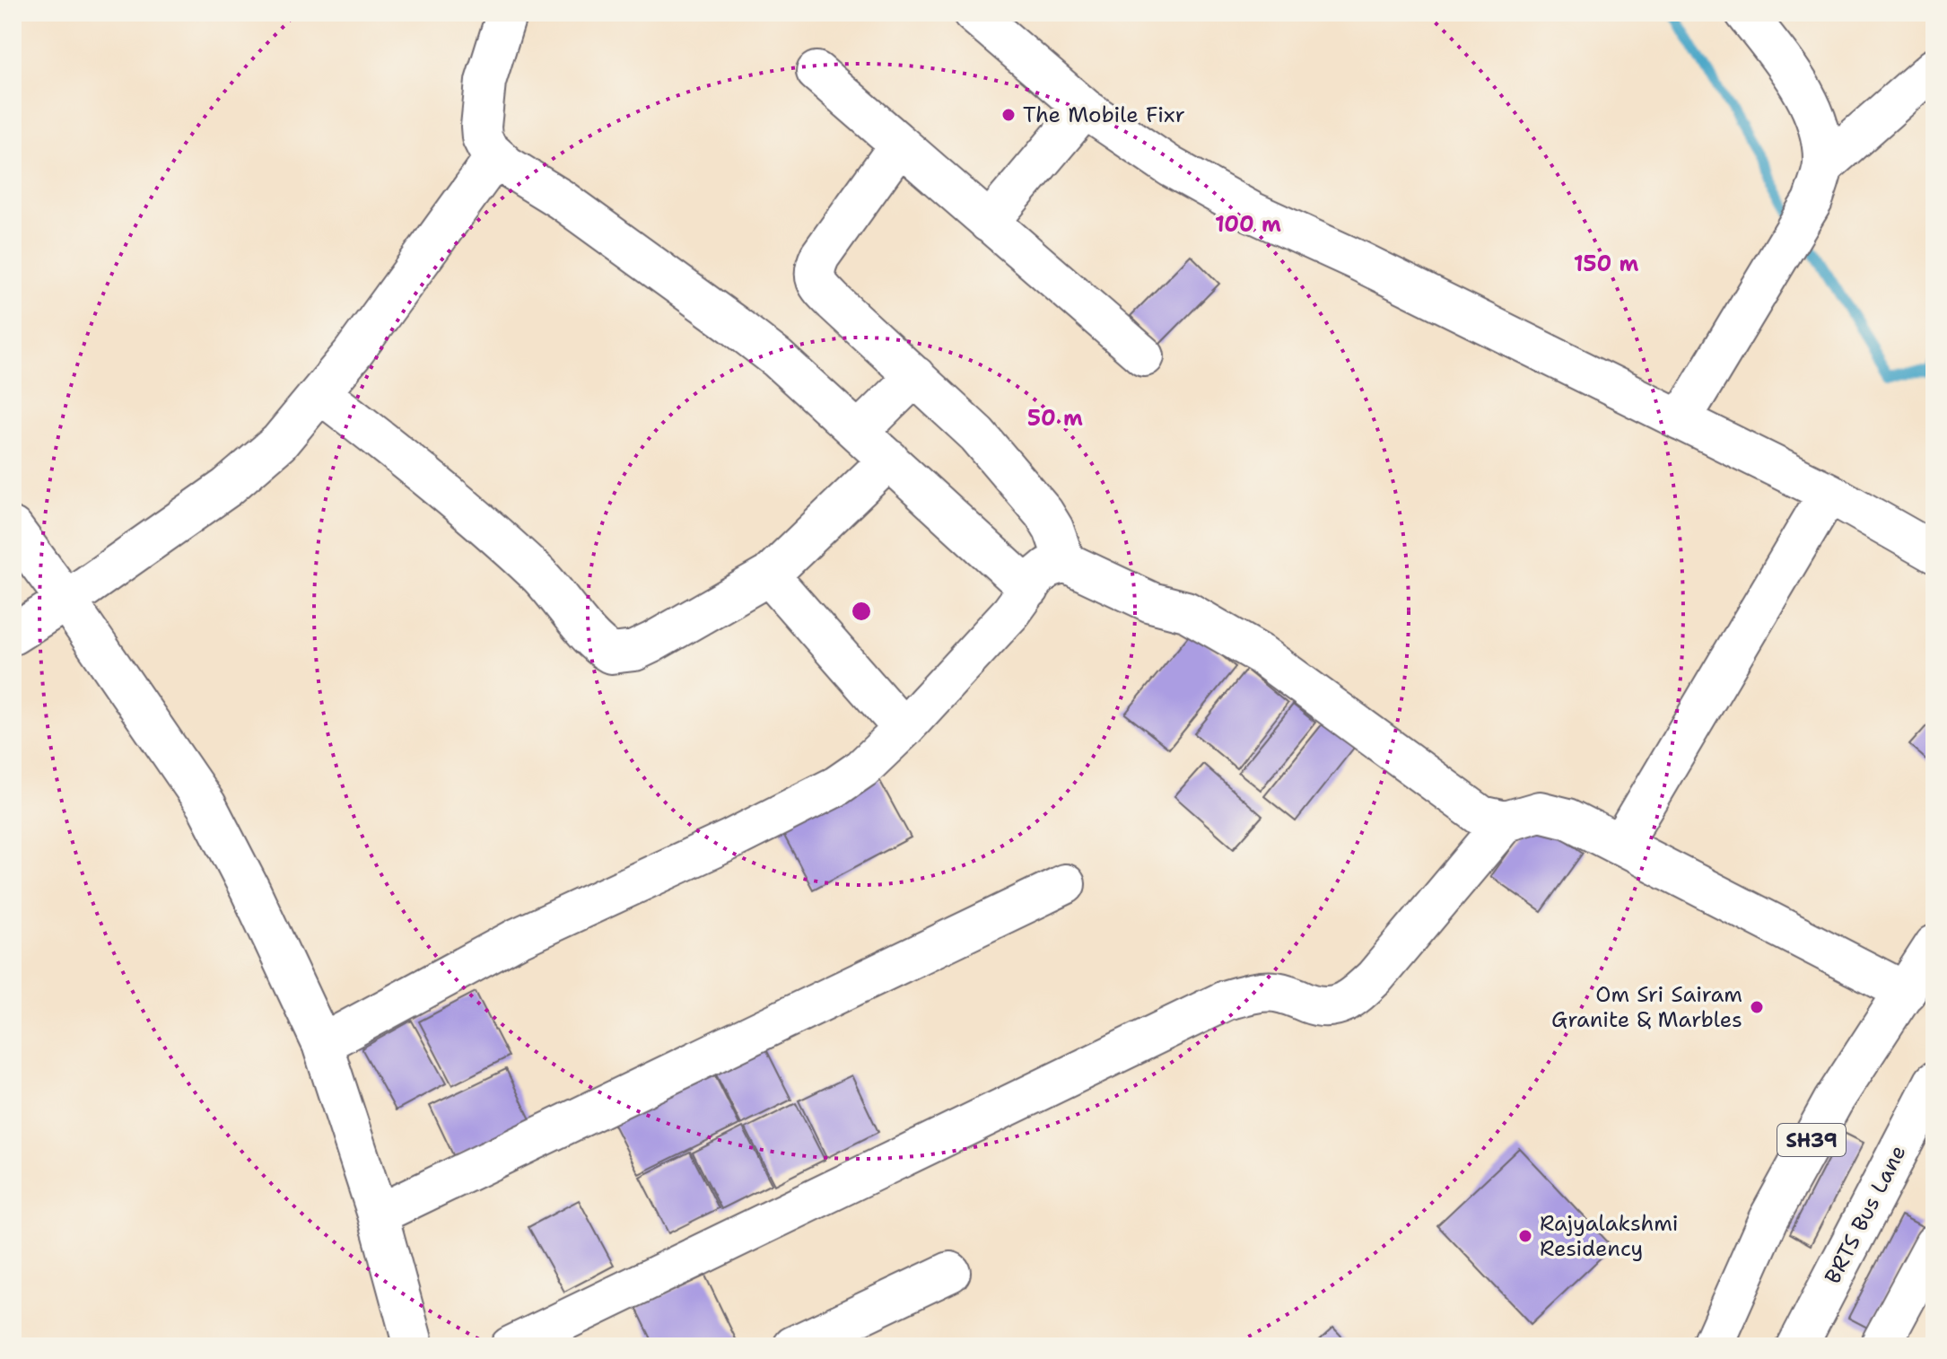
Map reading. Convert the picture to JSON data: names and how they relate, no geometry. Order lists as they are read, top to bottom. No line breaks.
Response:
{"streets":{"street":["SH39","BRTS Bus Lane"]},"places":["The Mobile Fixr","Om Sri Sairam Granite & Marbles","Rajyalakshmi Residency"],"rings":["100 m","150 m","50 m"]}
